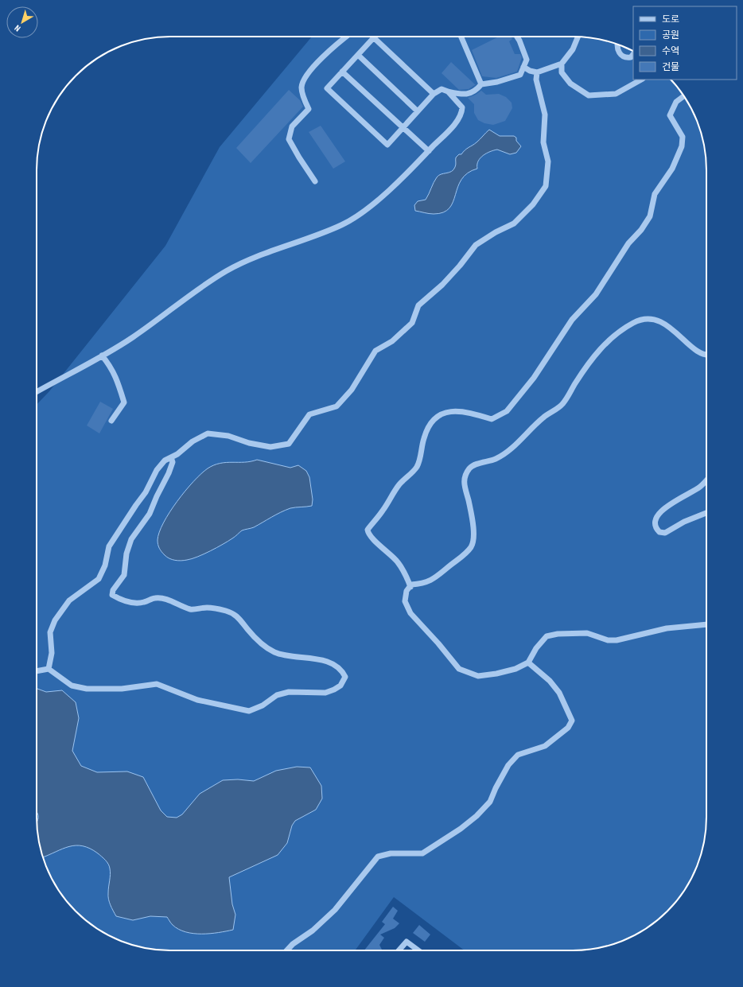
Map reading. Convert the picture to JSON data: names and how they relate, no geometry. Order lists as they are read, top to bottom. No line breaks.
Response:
{"legend":["도로","공원","수역","건물"],"north":"bottom left"}
